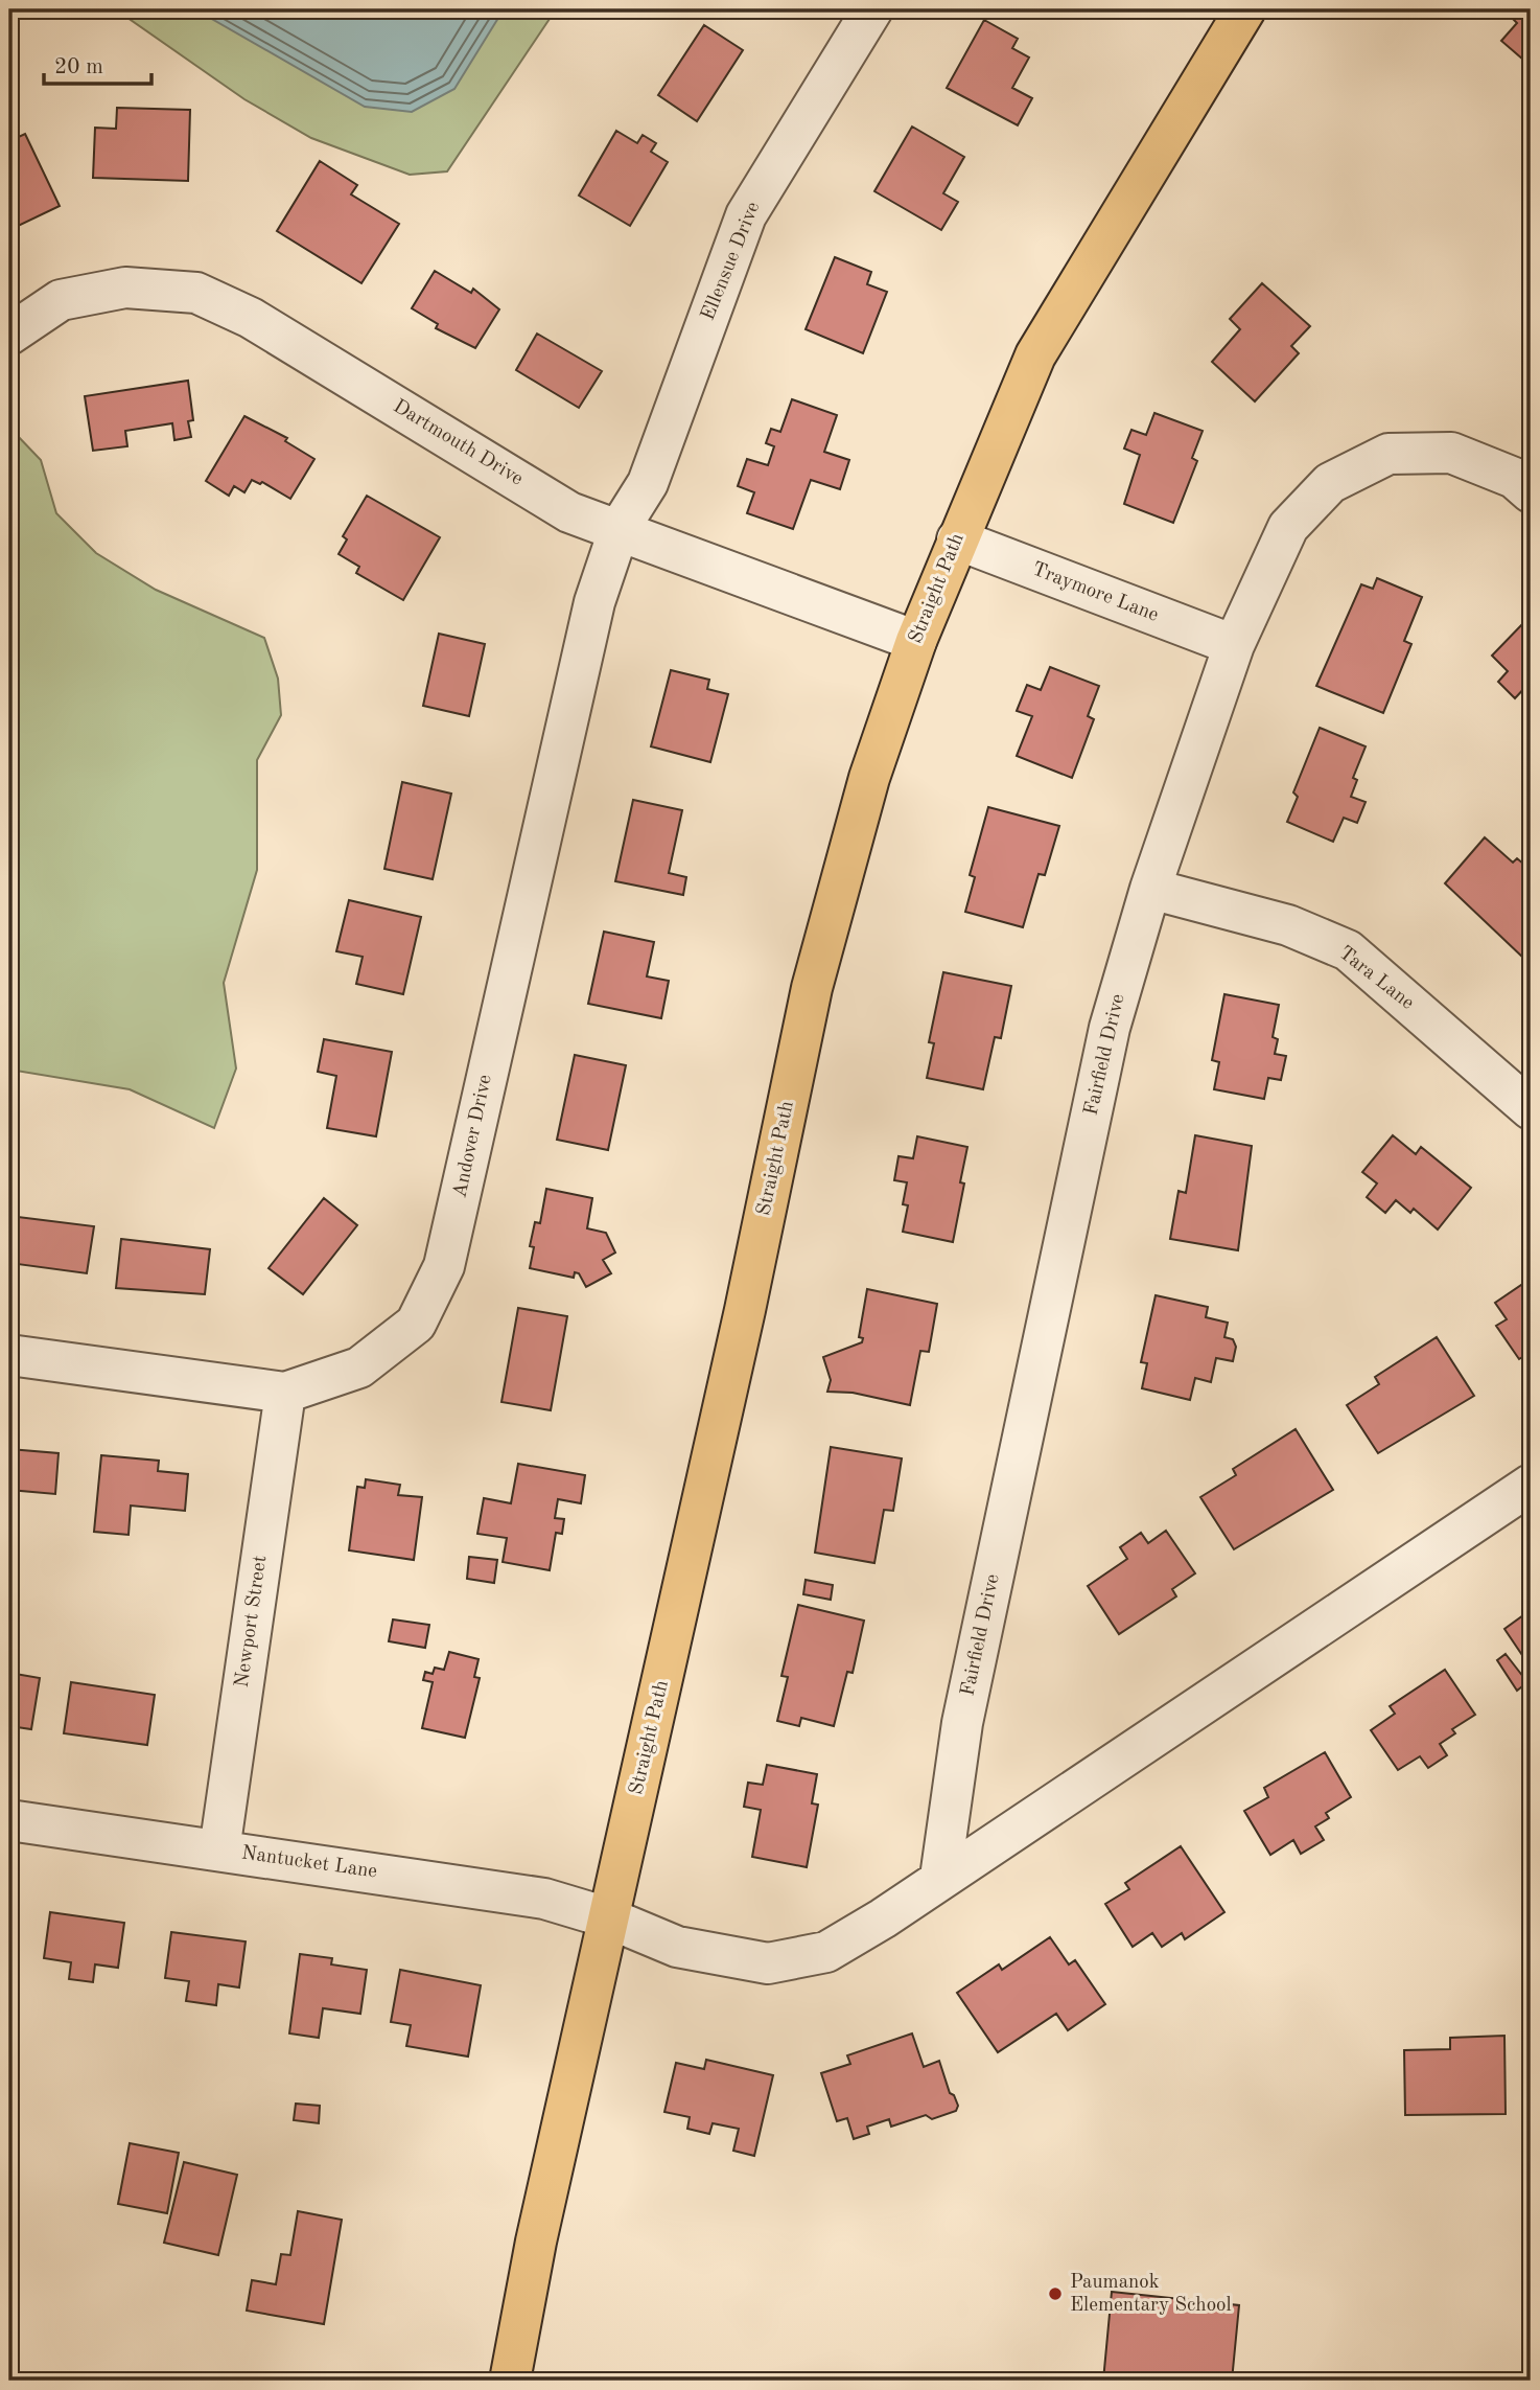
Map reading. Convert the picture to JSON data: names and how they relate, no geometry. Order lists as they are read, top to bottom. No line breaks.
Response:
{"streets":{"main road":["Straight Path"],"street":["Ellensue Drive","Dartmouth Drive","Traymore Lane","Tara Lane","Fairfield Drive","Andover Drive","Newport Street","Nantucket Lane"]},"crossings":[["Ellensue Drive","Dartmouth Drive"],["Ellensue Drive","Andover Drive"],["Dartmouth Drive","Straight Path"],["Dartmouth Drive","Andover Drive"],["Straight Path","Traymore Lane"],["Straight Path","Nantucket Lane"],["Traymore Lane","Fairfield Drive"],["Tara Lane","Fairfield Drive"],["Andover Drive","Newport Street"],["Newport Street","Nantucket Lane"]],"places":["Paumanok Elementary School"],"scale_bar":"20 m"}
